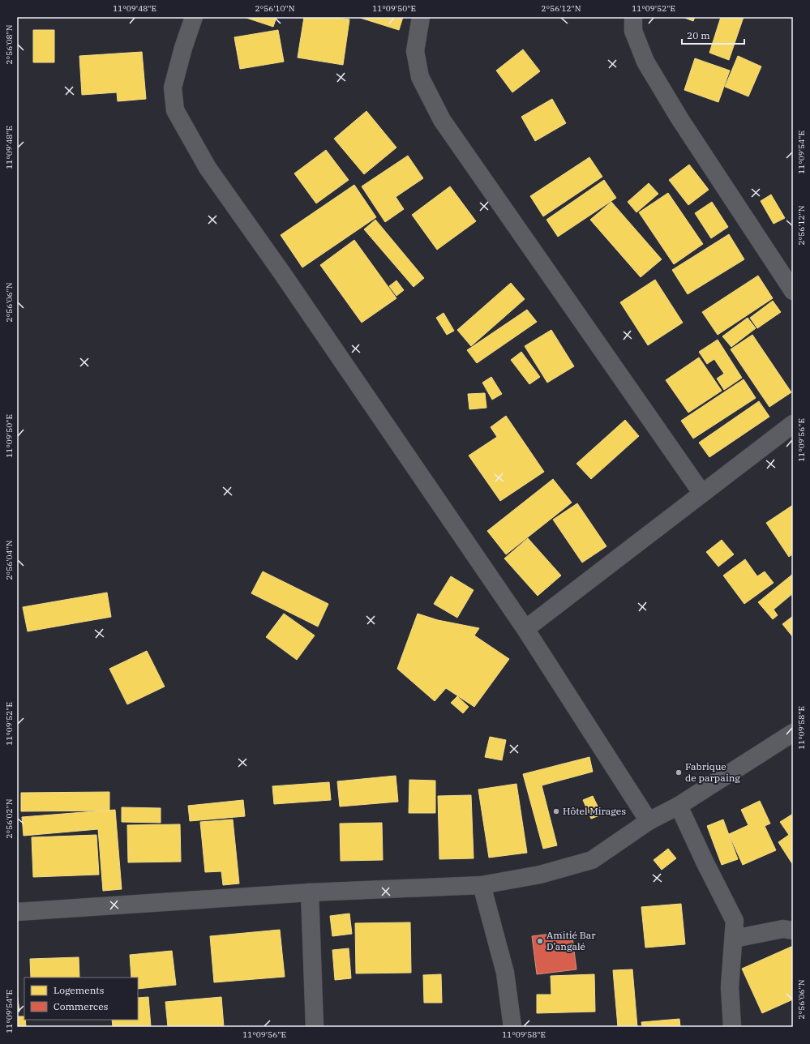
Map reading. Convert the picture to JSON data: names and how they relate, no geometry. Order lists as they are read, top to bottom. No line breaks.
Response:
{"places":["Fabrique de parpaing","Hôtel Mirages","Amitié Bar D’angalé"],"legend":["Logements","Commerces"],"scale_bar":"20 m","coordinates":["11°09'48\"E","2°56'10\"N","11°09'50\"E","2°56'12\"N","11°09'52\"E","2°56'08\"N","11°09'54\"E","2°56'06\"N","11°09'56\"E","2°56'04\"N","11°09'58\"E","2°56'02\"N"]}
